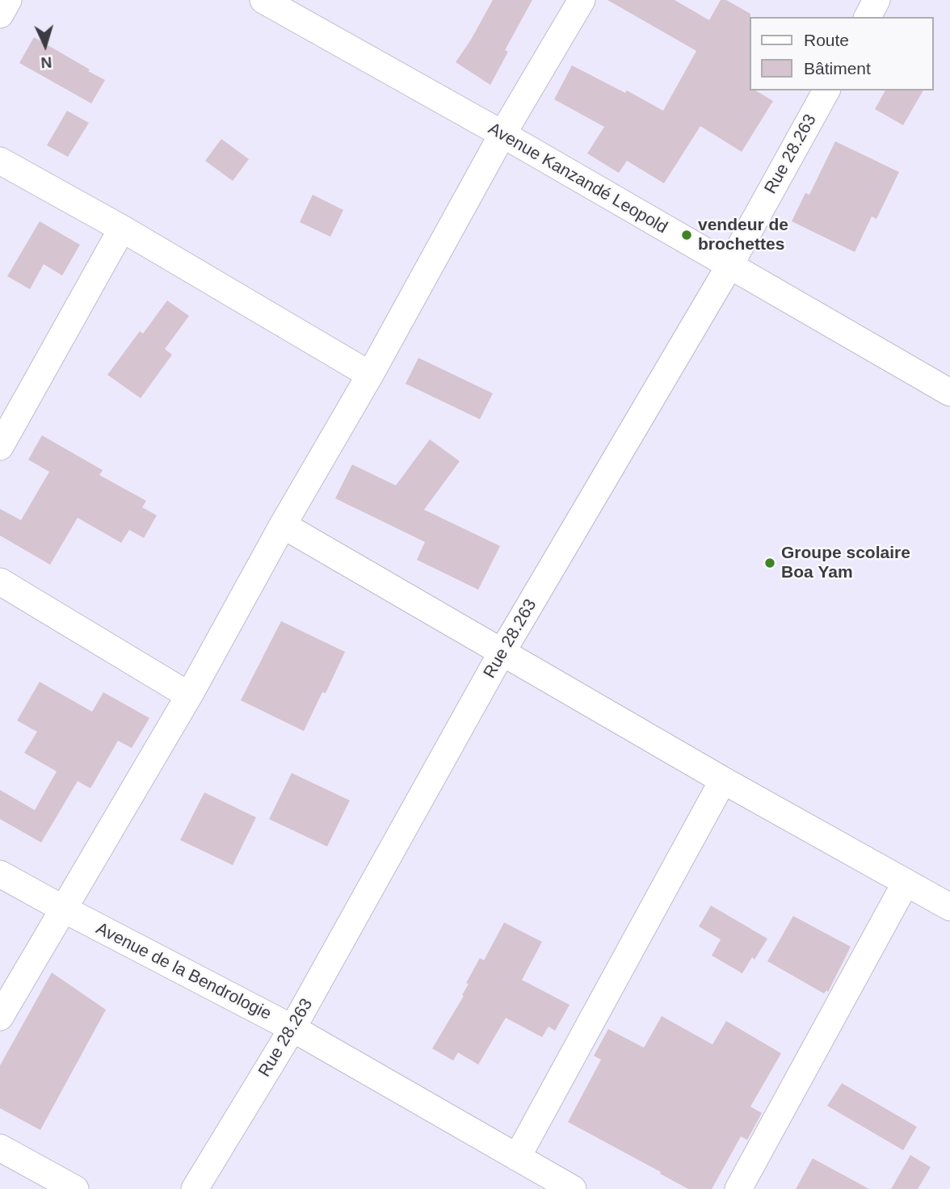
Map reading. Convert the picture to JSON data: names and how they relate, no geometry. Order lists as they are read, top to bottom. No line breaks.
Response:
{"streets":{"street":["Rue 28.263","Avenue Kanzandé Leopold","Avenue de la Bendrologie"]},"crossings":[["Rue 28.263","Avenue Kanzandé Leopold"],["Rue 28.263","Avenue de la Bendrologie"]],"places":["vendeur de brochettes","Groupe scolaire Boa Yam"],"legend":["Route","Bâtiment"],"north":"bottom"}
